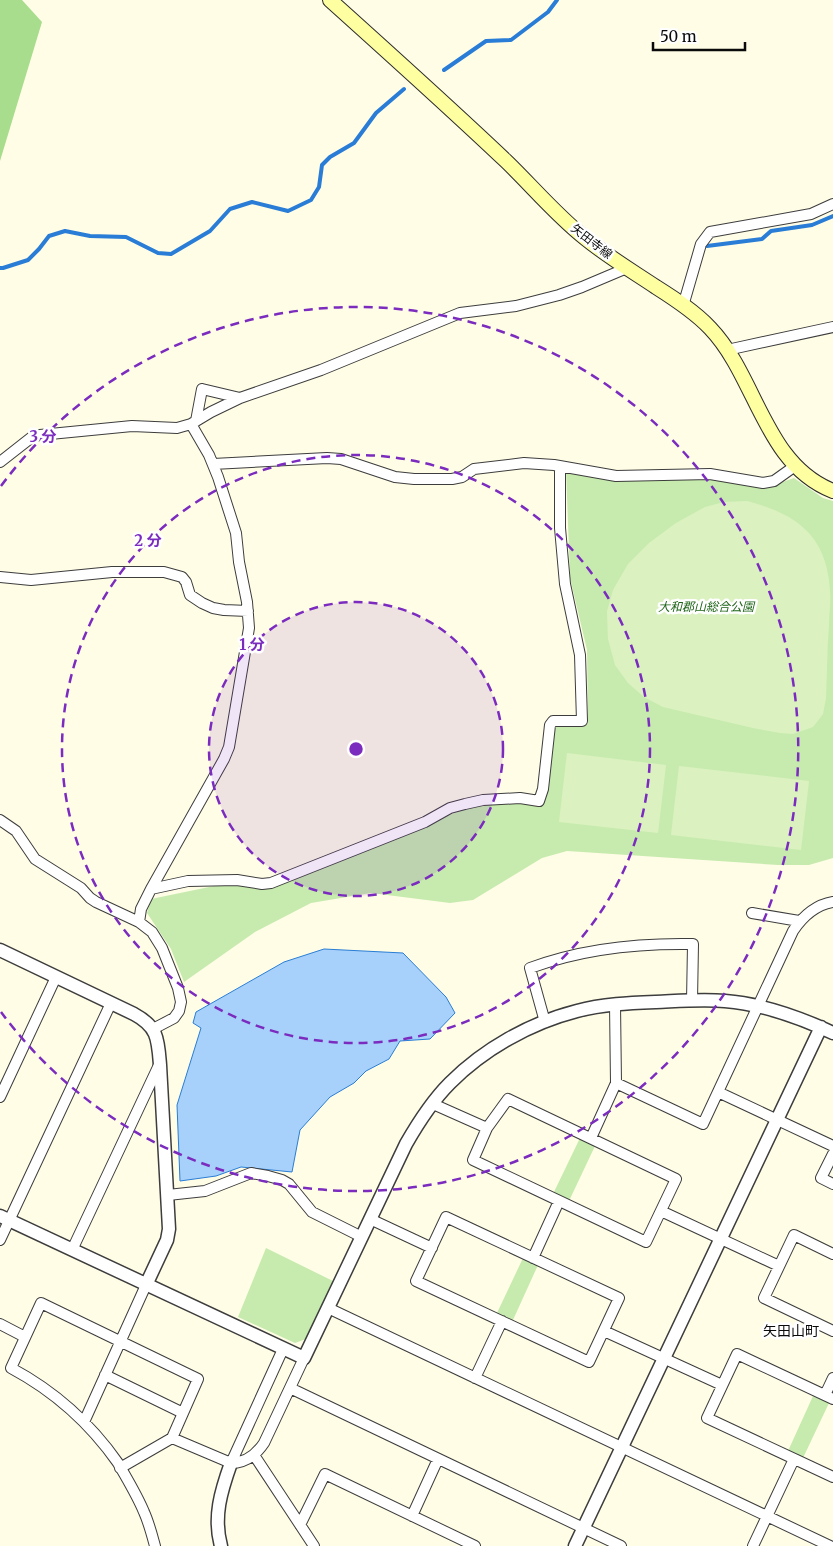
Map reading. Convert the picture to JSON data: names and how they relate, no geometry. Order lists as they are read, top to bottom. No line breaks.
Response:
{"streets":{"main road":["矢田寺線"]},"districts":["矢田山町"],"parks":["大和郡山総合公園"],"scale_bar":"50 m","rings":["3 分","2 分","1 分"]}
